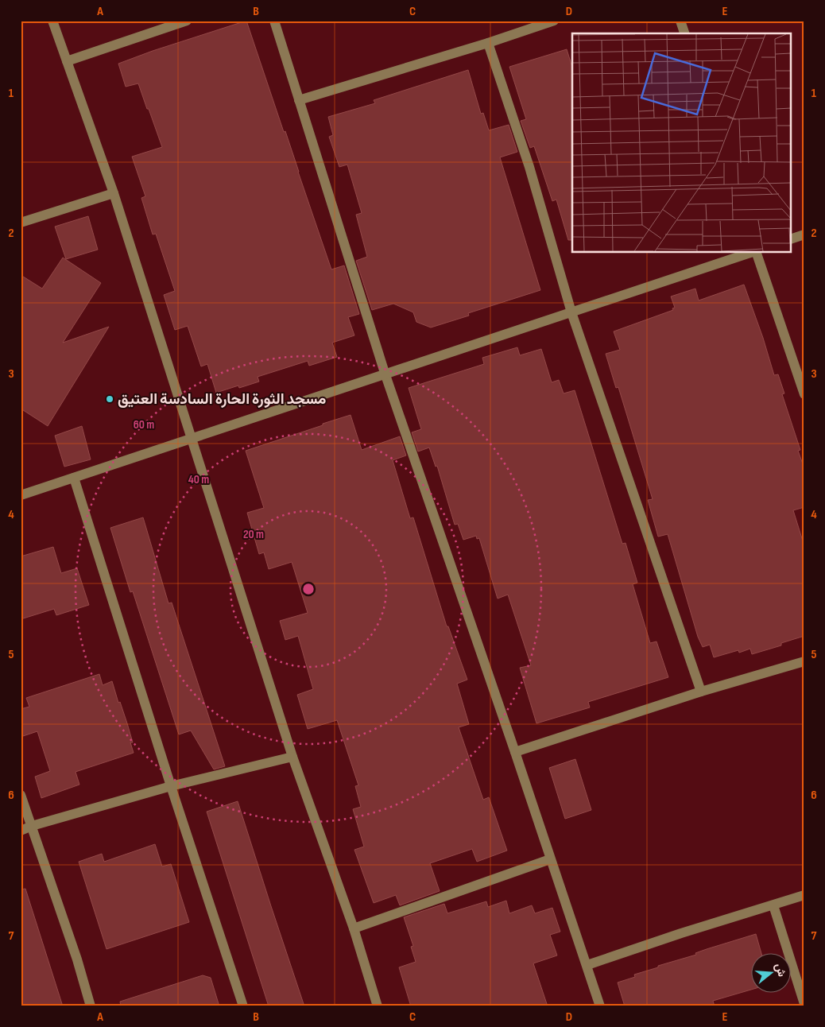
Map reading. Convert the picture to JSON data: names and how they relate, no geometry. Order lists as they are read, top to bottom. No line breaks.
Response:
{"places":["مسجد الثورة الحارة السادسة العتيق"],"north":"right","grid":{"columns":["A","B","C","D","E"],"rows":["1","2","3","4","5","6","7"]},"rings":["60 m","40 m","20 m"]}
